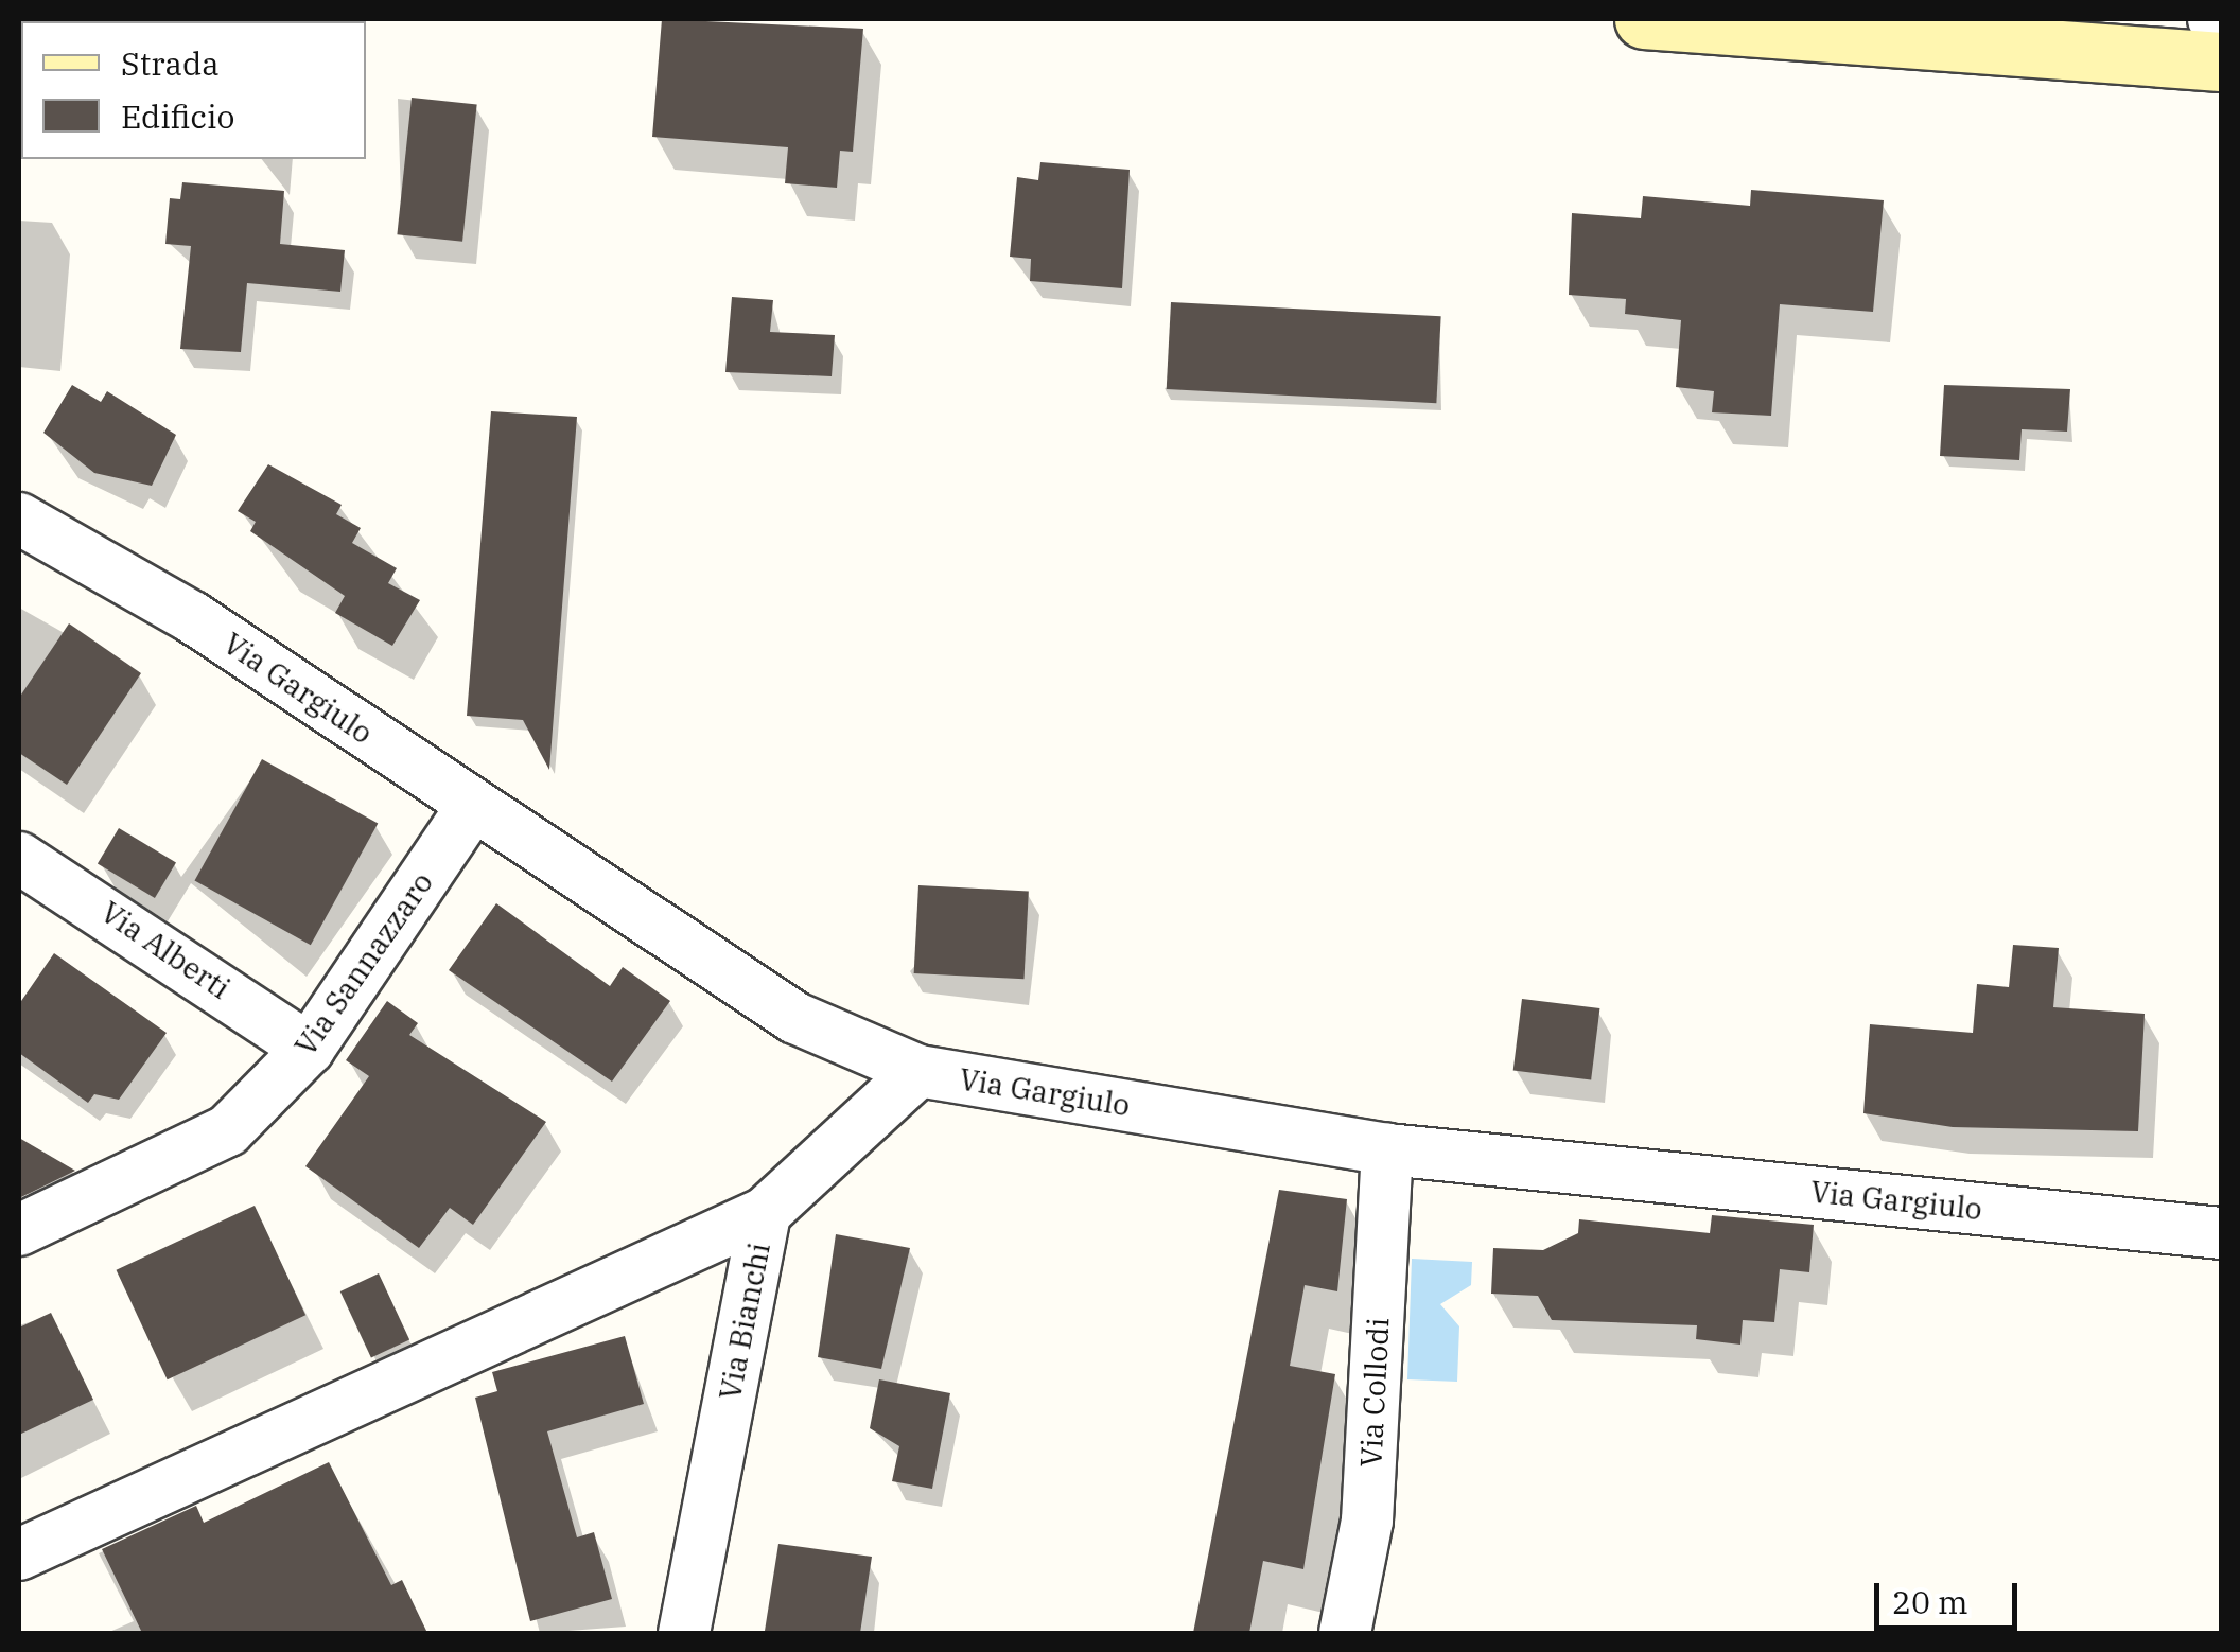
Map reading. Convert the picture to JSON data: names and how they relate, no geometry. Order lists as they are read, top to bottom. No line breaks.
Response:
{"streets":{"street":["Via Gargiulo","Via Alberti","Via Sannazzaro","Via Bianchi","Via Collodi"]},"crossings":[["Via Gargiulo","Via Sannazzaro"],["Via Gargiulo","Via Bianchi"],["Via Gargiulo","Via Collodi"],["Via Alberti","Via Sannazzaro"]],"legend":["Strada","Edificio"],"scale_bar":"20 m"}
